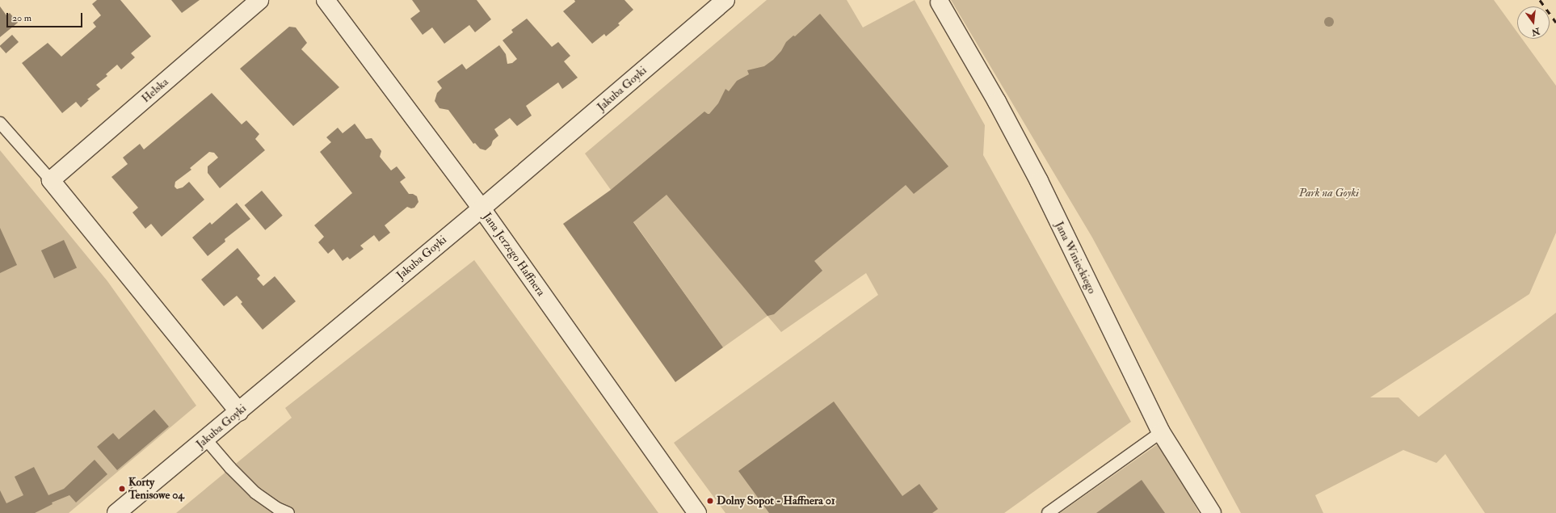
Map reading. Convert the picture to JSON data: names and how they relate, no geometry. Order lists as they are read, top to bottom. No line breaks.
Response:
{"streets":{"street":["Jakuba Goyki","Helska","Jana Jerzego Haffnera","Jana Winieckiego"]},"crossings":[["Jakuba Goyki","Jana Jerzego Haffnera"]],"parks":["Park na Goyki"],"places":["Korty Tenisowe 04","Dolny Sopot - Haffnera 01"],"scale_bar":"20 m","north":"bottom"}
